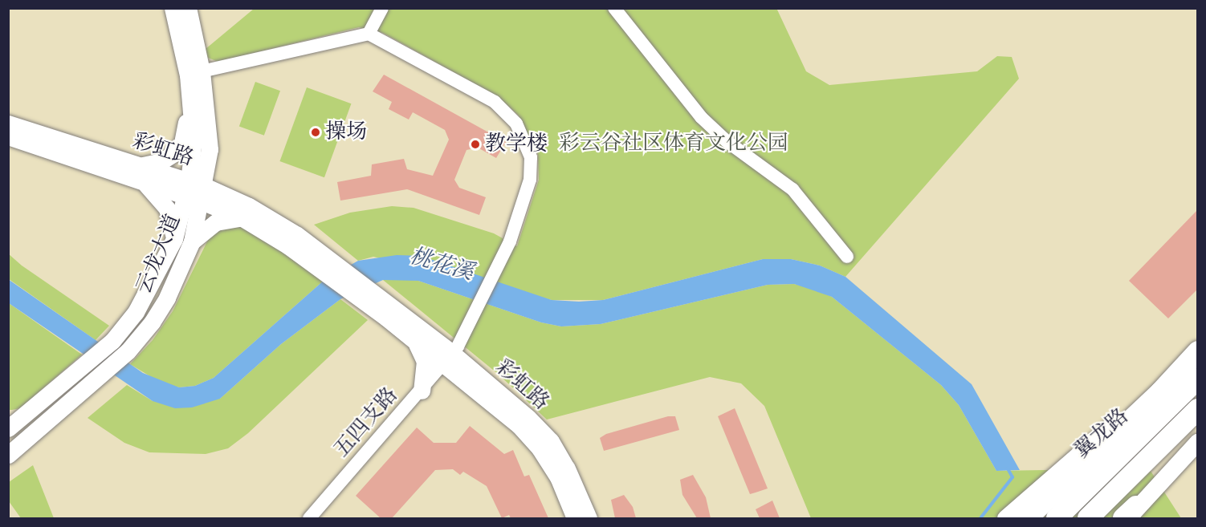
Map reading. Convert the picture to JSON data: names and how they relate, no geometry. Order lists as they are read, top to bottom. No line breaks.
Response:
{"streets":{"highway":["翼龙路"],"main road":["彩虹路","云龙大道"],"street":["五四支路"]},"crossings":[["彩虹路","云龙大道"],["彩虹路","五四支路"]],"water":["桃花溪"],"parks":["彩云谷社区体育文化公园"],"places":["操场","教学楼"]}
